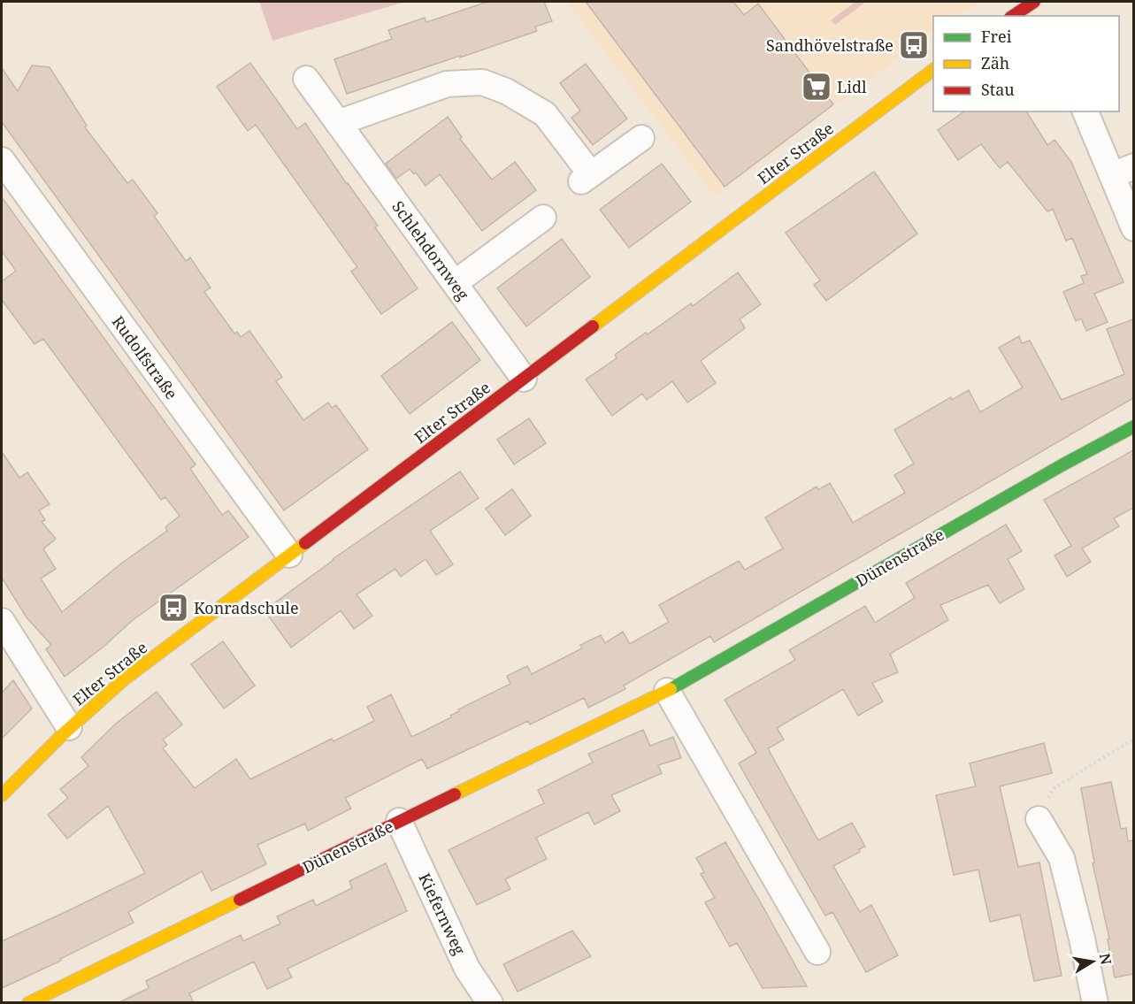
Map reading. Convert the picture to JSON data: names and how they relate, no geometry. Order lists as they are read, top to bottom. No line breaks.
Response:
{"streets":{"street":["Elter Straße","Schlehdornweg","Rudolfstraße","Dünenstraße","Kiefernweg"]},"crossings":[["Elter Straße","Schlehdornweg"],["Elter Straße","Rudolfstraße"],["Dünenstraße","Kiefernweg"]],"places":{"bus stop":["Sandhövelstraße","Konradschule"],"supermarket":["Lidl"]},"legend":["Frei","Zäh","Stau"],"north":"right"}
